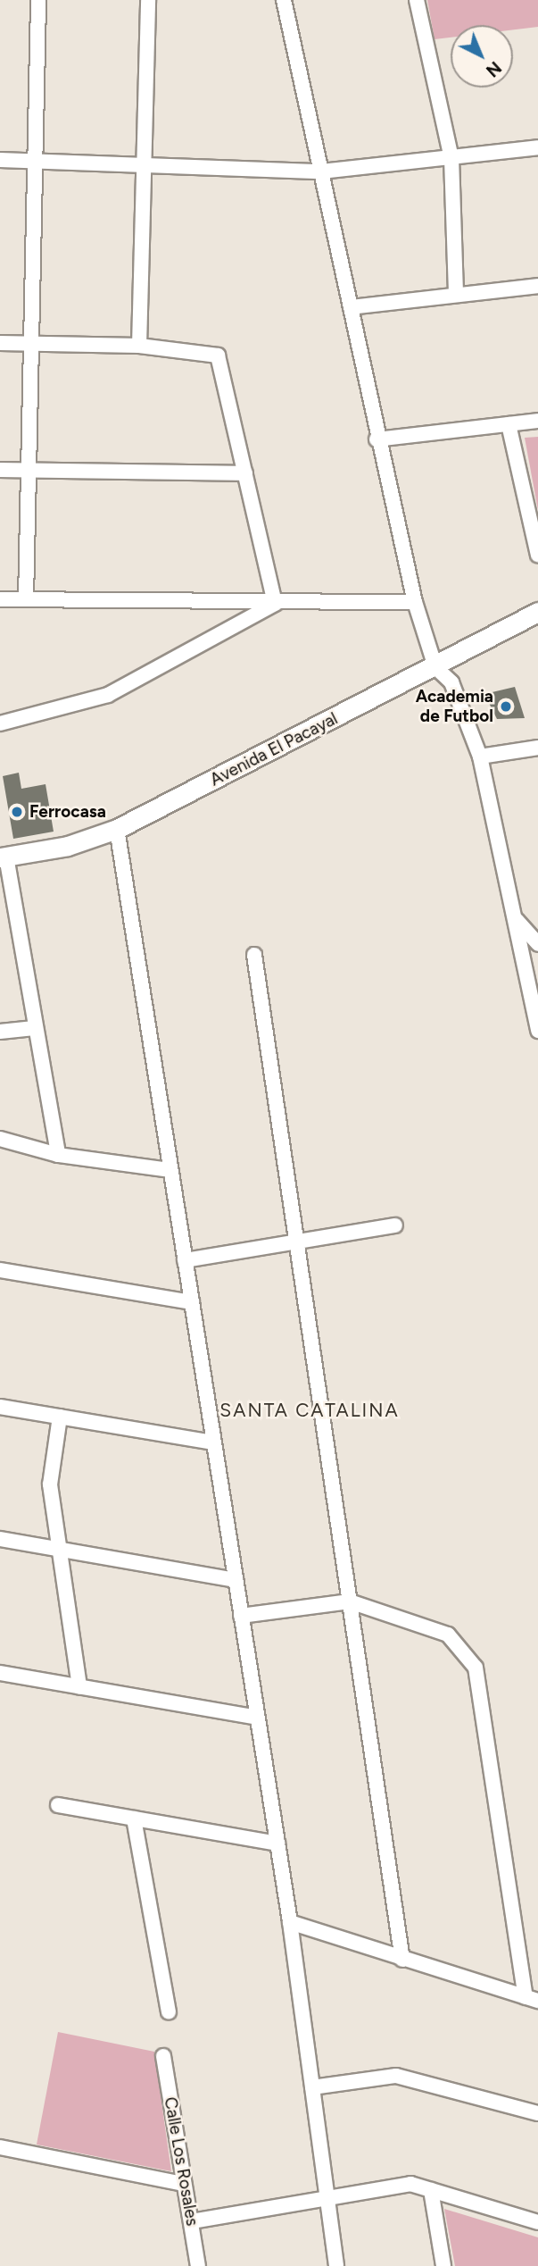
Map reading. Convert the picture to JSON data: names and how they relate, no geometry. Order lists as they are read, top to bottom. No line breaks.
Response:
{"streets":{"street":["Avenida El Pacayal","Calle Los Rosales"]},"districts":["SANTA CATALINA"],"places":["Academia de Futbol","Ferrocasa"],"north":"bottom right"}
